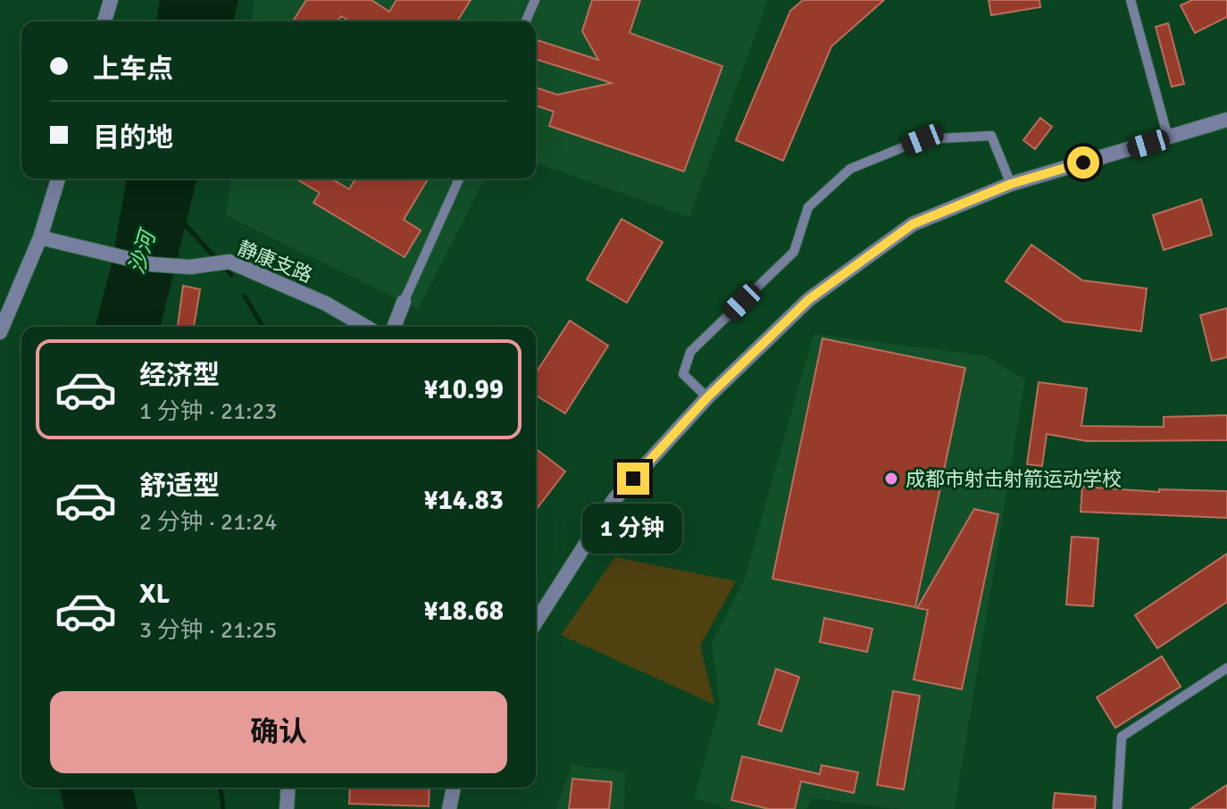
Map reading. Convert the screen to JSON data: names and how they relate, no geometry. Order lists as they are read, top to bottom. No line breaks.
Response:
{"streets":{"street":["静康支路"]},"water":["沙河"],"places":["成都市射击射箭运动学校"],"page":{"banner":["上车点","目的地"],"list":[{"name":"经济型","note":"1 分钟 · 21:23","value":"¥10.99"},{"name":"舒适型","note":"2 分钟 · 21:24","value":"¥14.83"},{"name":"XL","note":"3 分钟 · 21:25","value":"¥18.68"}],"bubble":"1 分钟","buttons":"确认"}}
